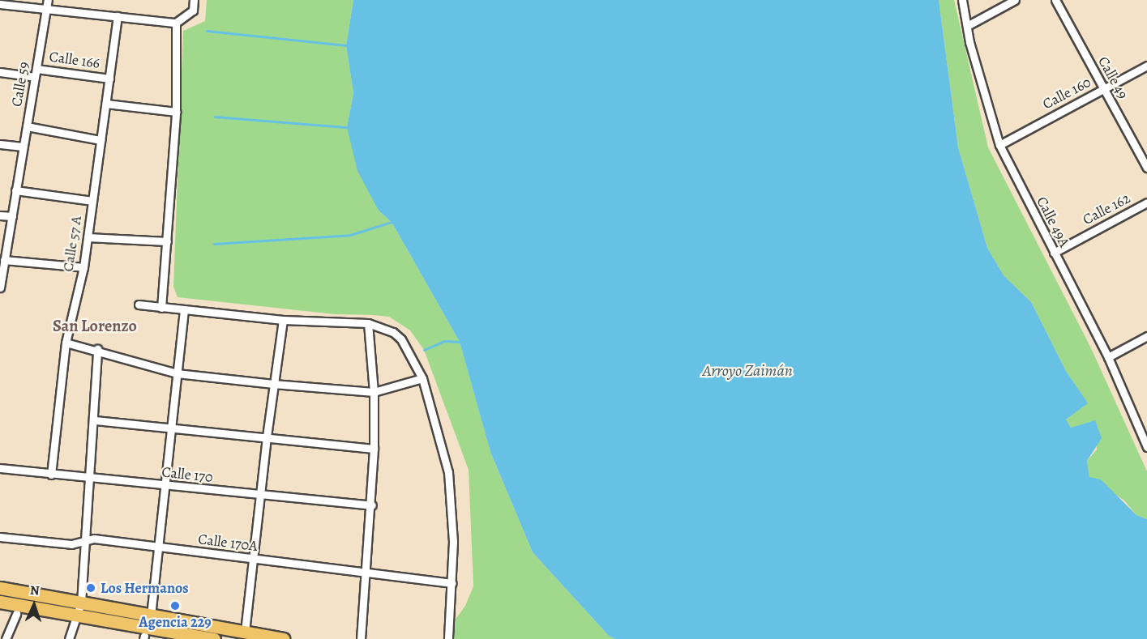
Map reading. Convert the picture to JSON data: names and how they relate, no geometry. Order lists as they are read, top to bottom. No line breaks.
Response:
{"streets":{"street":["Calle 166","Calle 49","Calle 59","Calle 160","Calle 162","Calle 49A","Calle 57 A","Calle 170","Calle 170A"]},"crossings":[["Calle 166","Calle 59"],["Calle 166","Calle 57 A"],["Calle 49","Calle 160"],["Calle 160","Calle 49A"],["Calle 162","Calle 49A"],["Calle 57 A","Calle 170"]],"districts":["San Lorenzo"],"water":["Arroyo Zaimán"],"places":["Los Hermanos","Agencia 229"],"north":"top"}
